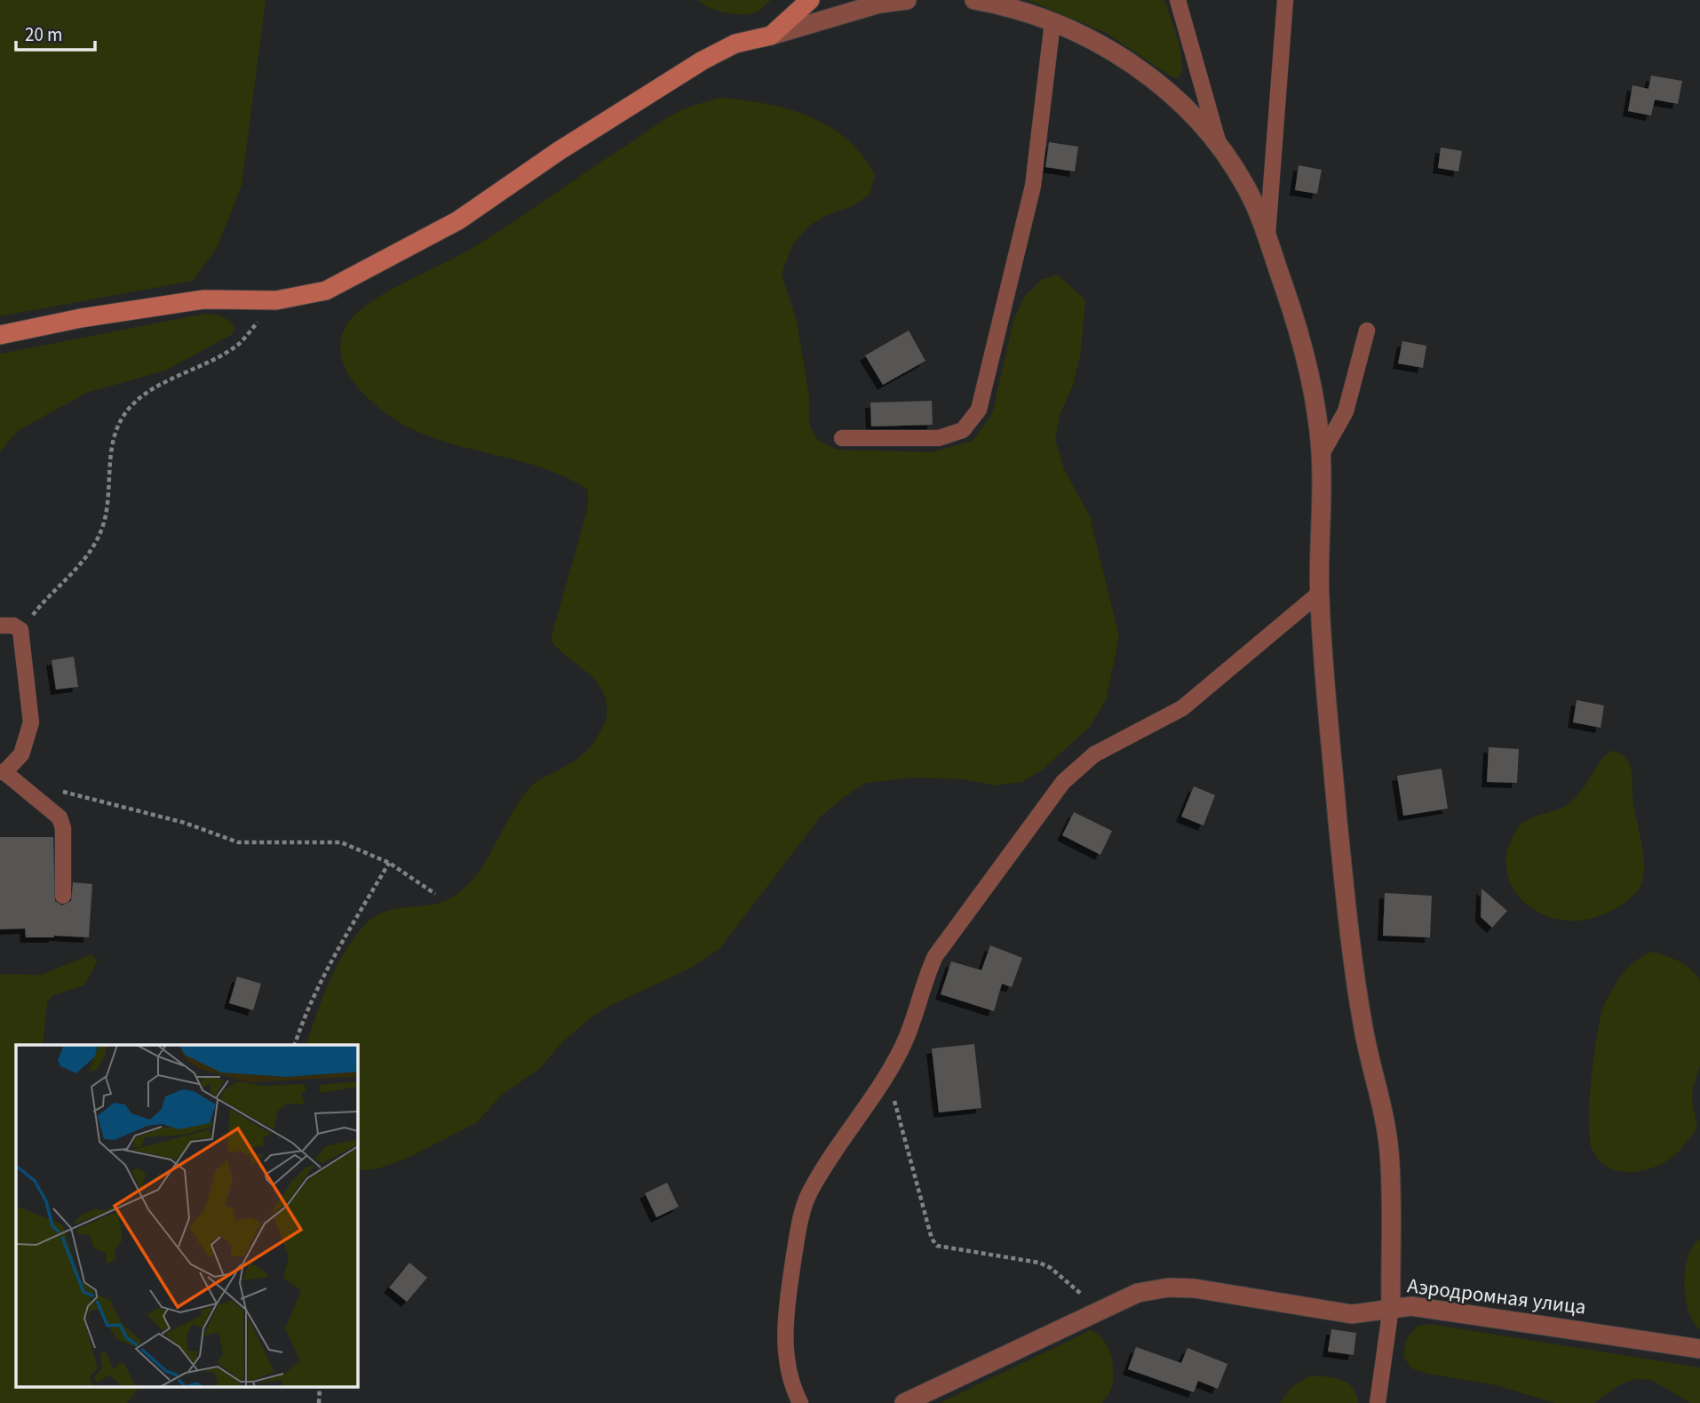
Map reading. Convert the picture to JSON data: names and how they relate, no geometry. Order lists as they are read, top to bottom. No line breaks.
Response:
{"streets":{"street":["Аэродромная улица"]},"scale_bar":"20 m"}
